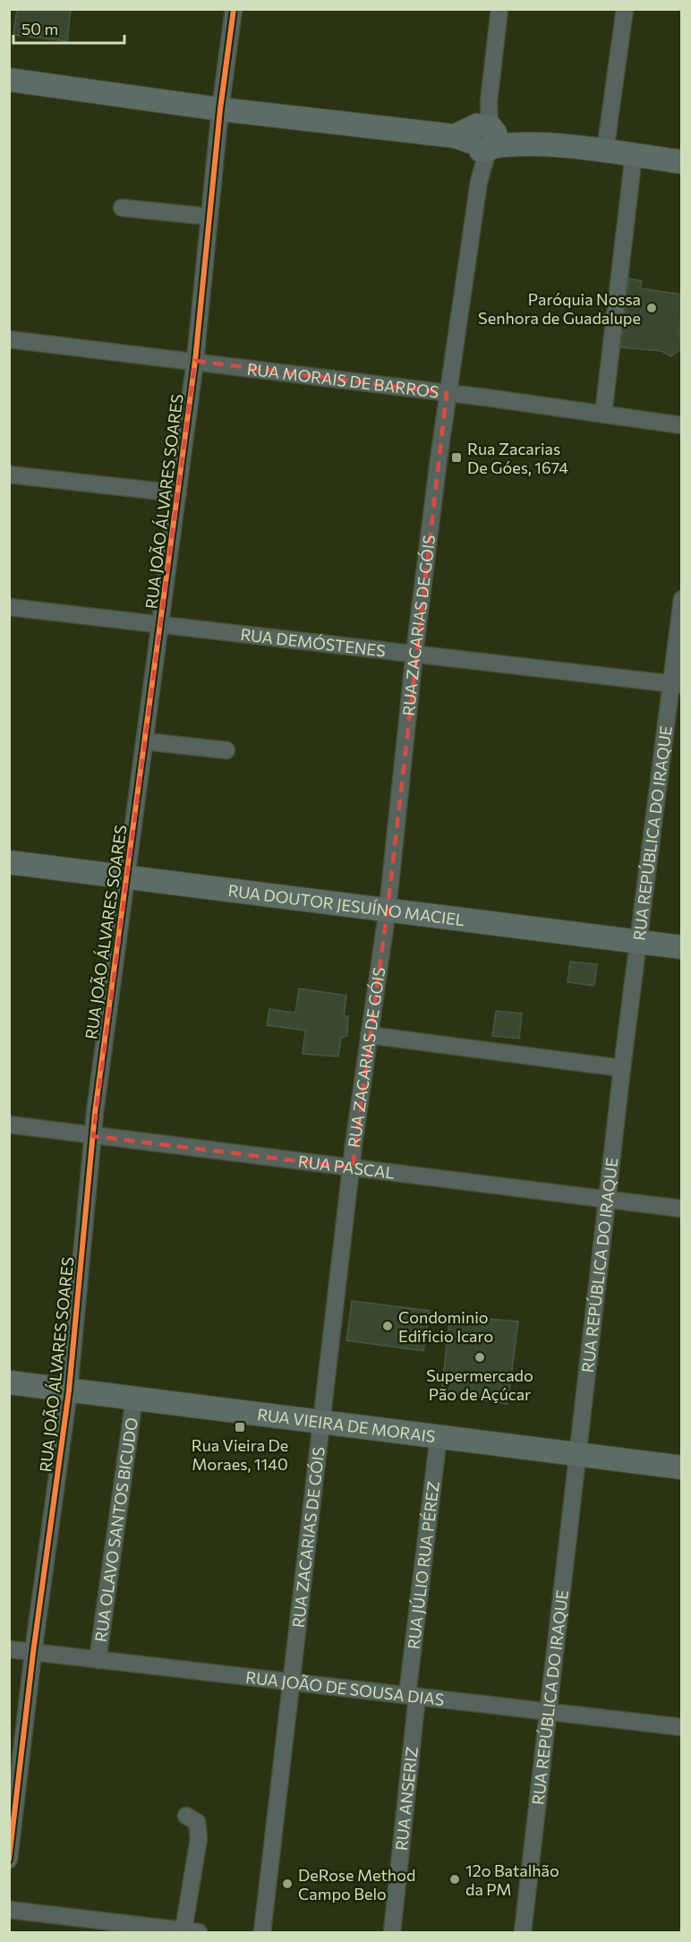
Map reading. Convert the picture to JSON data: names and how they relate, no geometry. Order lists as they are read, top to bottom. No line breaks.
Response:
{"streets":{"street":["RUA MORAIS DE BARROS","RUA JOÃO ÁLVARES SOARES","RUA ZACARIAS DE GÓIS","RUA DEMÓSTENES","RUA REPÚBLICA DO IRAQUE","RUA DOUTOR JESUÍNO MACIEL","RUA PASCAL","RUA VIEIRA DE MORAIS","RUA OLAVO SANTOS BICUDO","RUA JÚLIO RUA PÉREZ","RUA JOÃO DE SOUSA DIAS","RUA ANSERIZ"]},"crossings":[["RUA MORAIS DE BARROS","RUA JOÃO ÁLVARES SOARES"],["RUA MORAIS DE BARROS","RUA ZACARIAS DE GÓIS"],["RUA JOÃO ÁLVARES SOARES","RUA DEMÓSTENES"],["RUA JOÃO ÁLVARES SOARES","RUA DOUTOR JESUÍNO MACIEL"],["RUA JOÃO ÁLVARES SOARES","RUA PASCAL"],["RUA JOÃO ÁLVARES SOARES","RUA VIEIRA DE MORAIS"],["RUA JOÃO ÁLVARES SOARES","RUA JOÃO DE SOUSA DIAS"],["RUA ZACARIAS DE GÓIS","RUA DEMÓSTENES"],["RUA ZACARIAS DE GÓIS","RUA DOUTOR JESUÍNO MACIEL"],["RUA ZACARIAS DE GÓIS","RUA PASCAL"],["RUA ZACARIAS DE GÓIS","RUA VIEIRA DE MORAIS"],["RUA ZACARIAS DE GÓIS","RUA JOÃO DE SOUSA DIAS"],["RUA DEMÓSTENES","RUA REPÚBLICA DO IRAQUE"],["RUA REPÚBLICA DO IRAQUE","RUA DOUTOR JESUÍNO MACIEL"],["RUA REPÚBLICA DO IRAQUE","RUA PASCAL"],["RUA REPÚBLICA DO IRAQUE","RUA VIEIRA DE MORAIS"],["RUA REPÚBLICA DO IRAQUE","RUA JOÃO DE SOUSA DIAS"],["RUA VIEIRA DE MORAIS","RUA OLAVO SANTOS BICUDO"],["RUA VIEIRA DE MORAIS","RUA JÚLIO RUA PÉREZ"],["RUA OLAVO SANTOS BICUDO","RUA JOÃO DE SOUSA DIAS"],["RUA JÚLIO RUA PÉREZ","RUA JOÃO DE SOUSA DIAS"],["RUA JÚLIO RUA PÉREZ","RUA ANSERIZ"],["RUA JOÃO DE SOUSA DIAS","RUA ANSERIZ"]],"places":{"other":["Paróquia Nossa Senhora de Guadalupe","Condominio Edificio Icaro","Supermercado Pão de Açúcar","12o Batalhão da PM","DeRose Method Campo Belo"],"transit":["Rua Zacarias De Góes, 1674","Rua Vieira De Moraes, 1140"]},"scale_bar":"50 m"}
